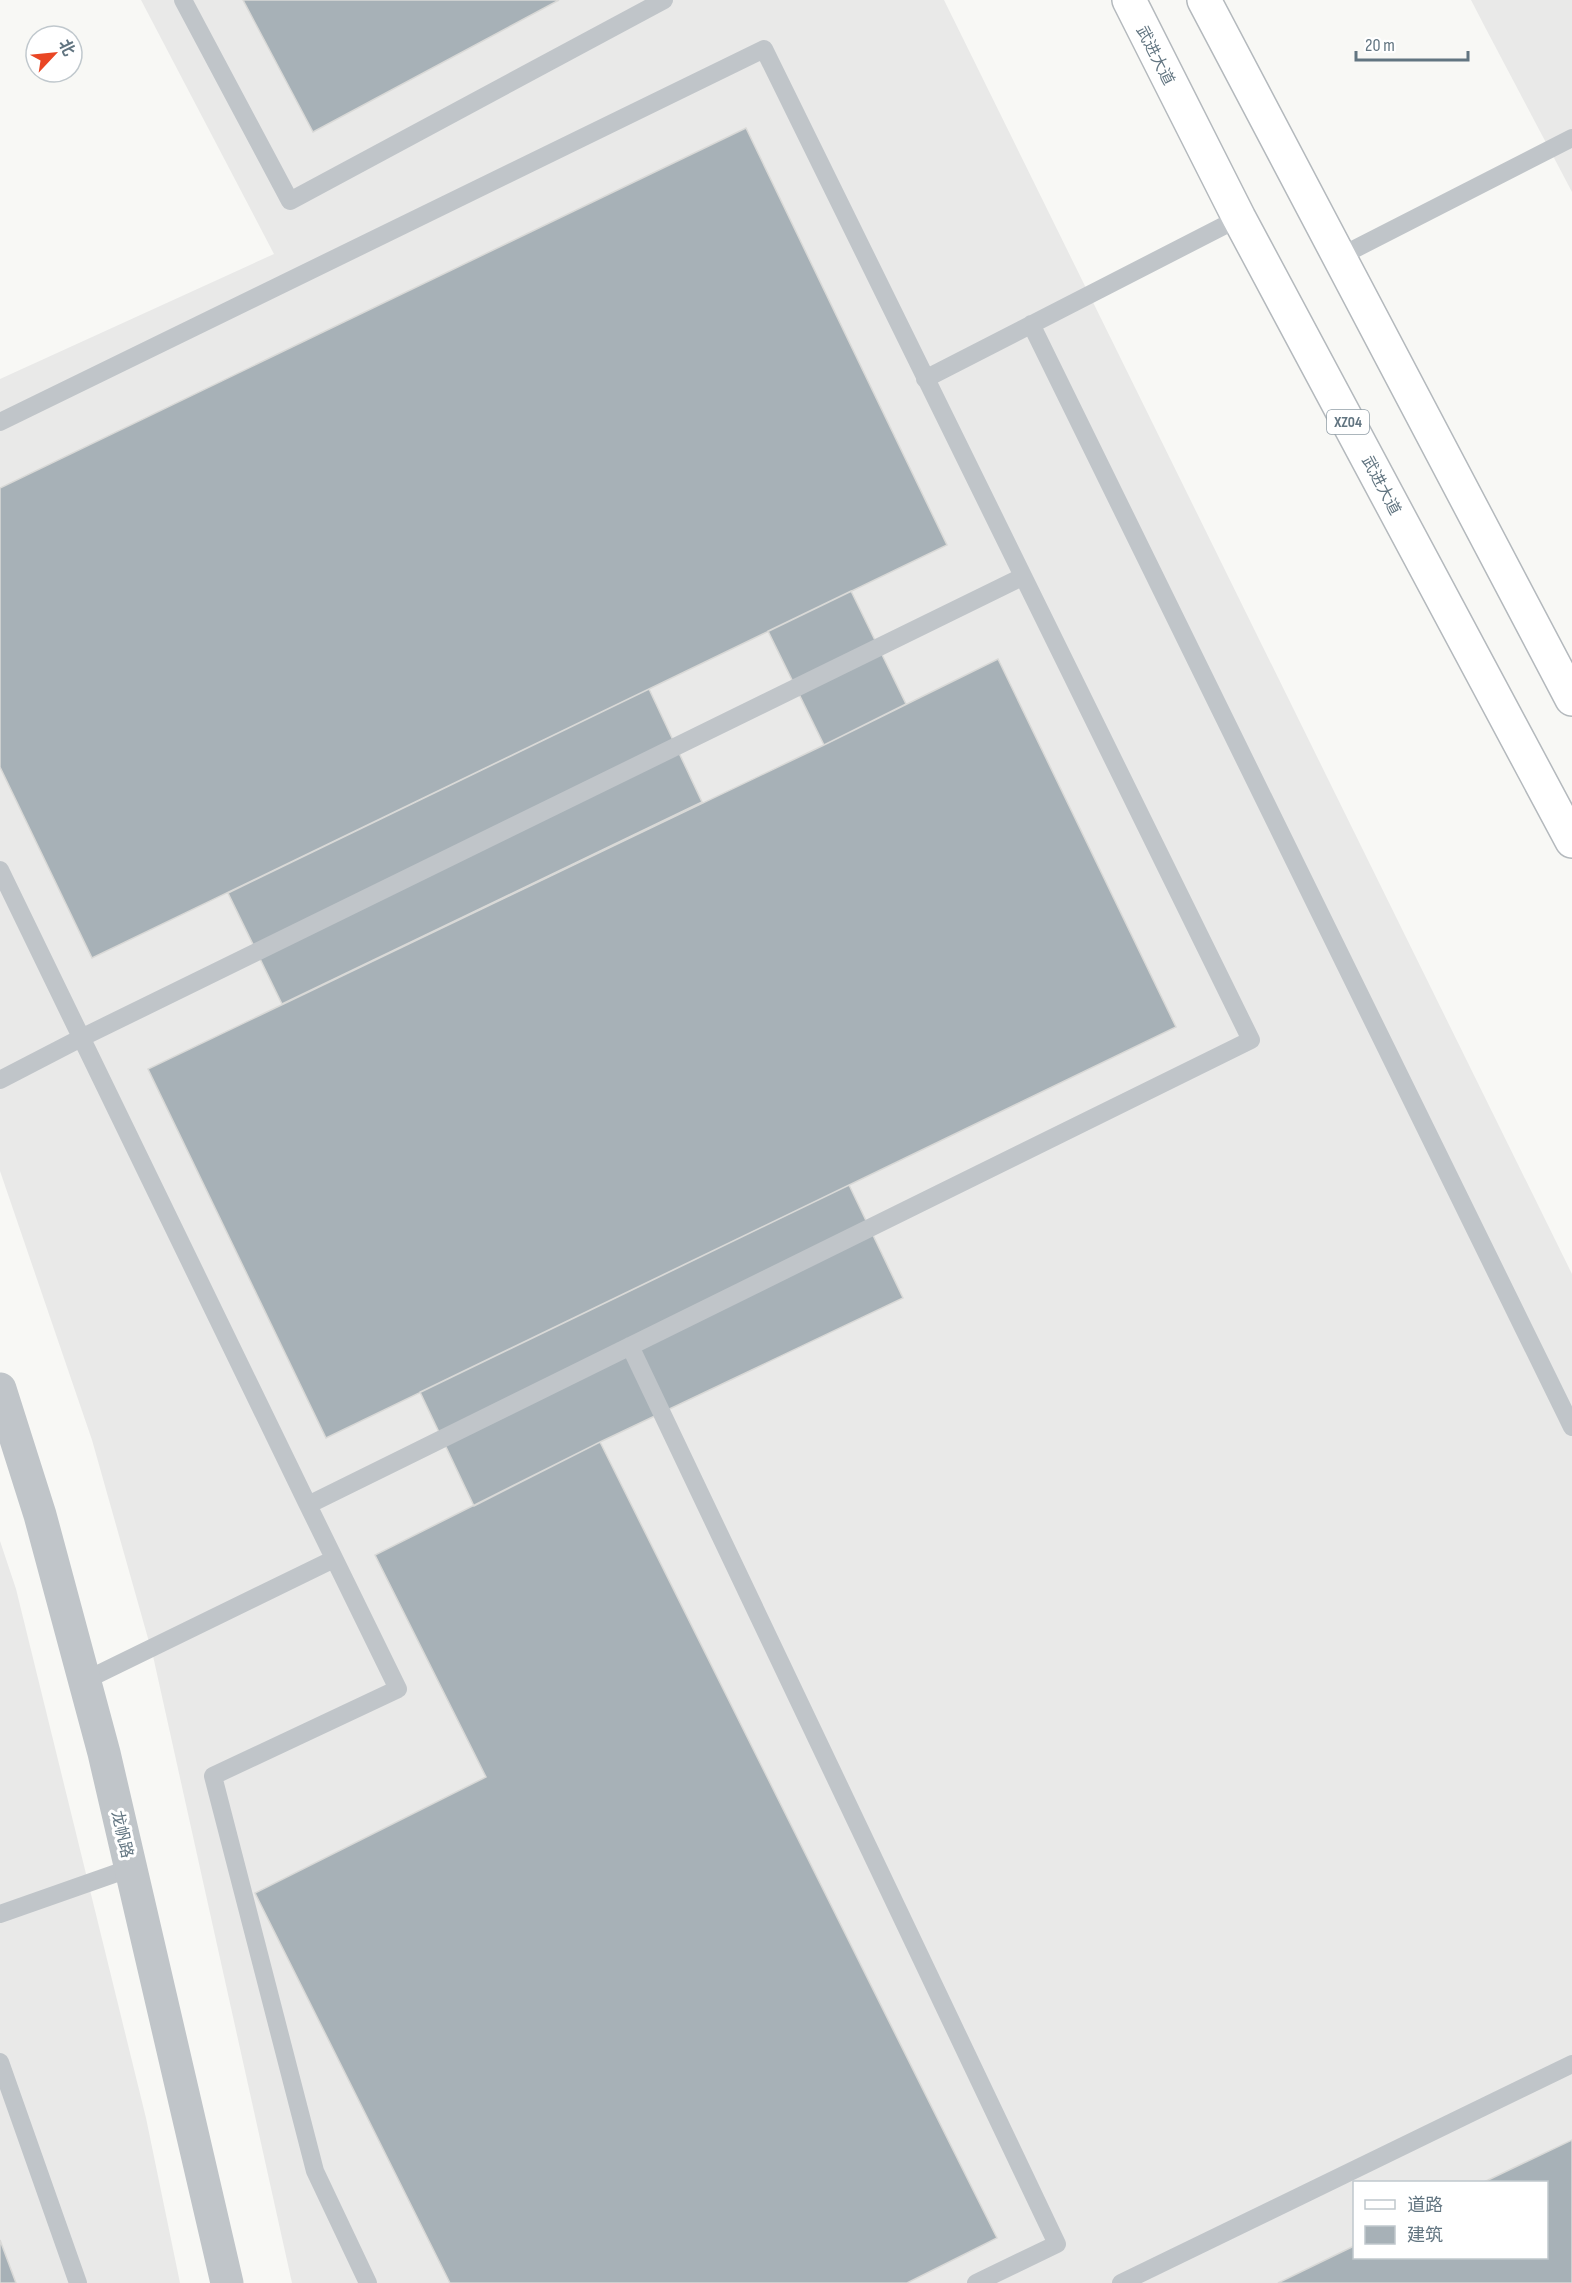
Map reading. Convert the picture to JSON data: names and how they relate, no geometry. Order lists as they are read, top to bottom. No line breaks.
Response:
{"streets":{"main road":["武进大道","XZ04"],"street":["龙帆路"]},"legend":["道路","建筑"],"scale_bar":"20 m","north":"top right"}
